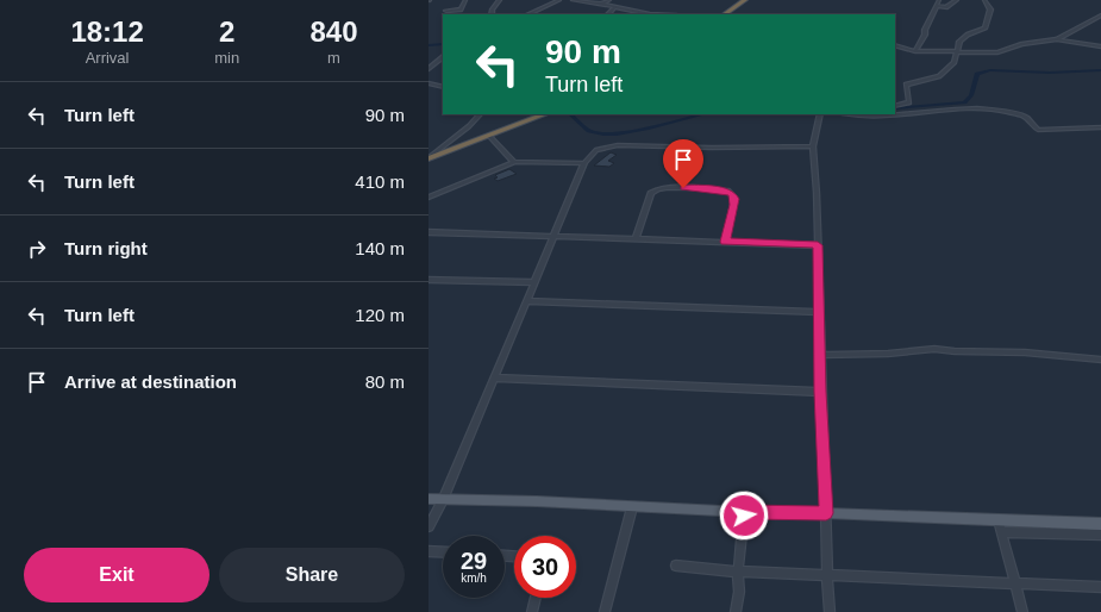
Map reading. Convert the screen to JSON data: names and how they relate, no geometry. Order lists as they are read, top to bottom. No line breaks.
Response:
{"page":{"eta":["18:12","Arrival","2","min","840","m"],"turn":["90 m","Turn left"],"list":[{"name":"Turn left","value":"90 m"},{"name":"Turn left","value":"410 m"},{"name":"Turn right","value":"140 m"},{"name":"Turn left","value":"120 m"},{"name":"Arrive at destination","value":"80 m"}],"speed":"29 km/h","limit":"30","buttons":["Exit","Share"]}}
